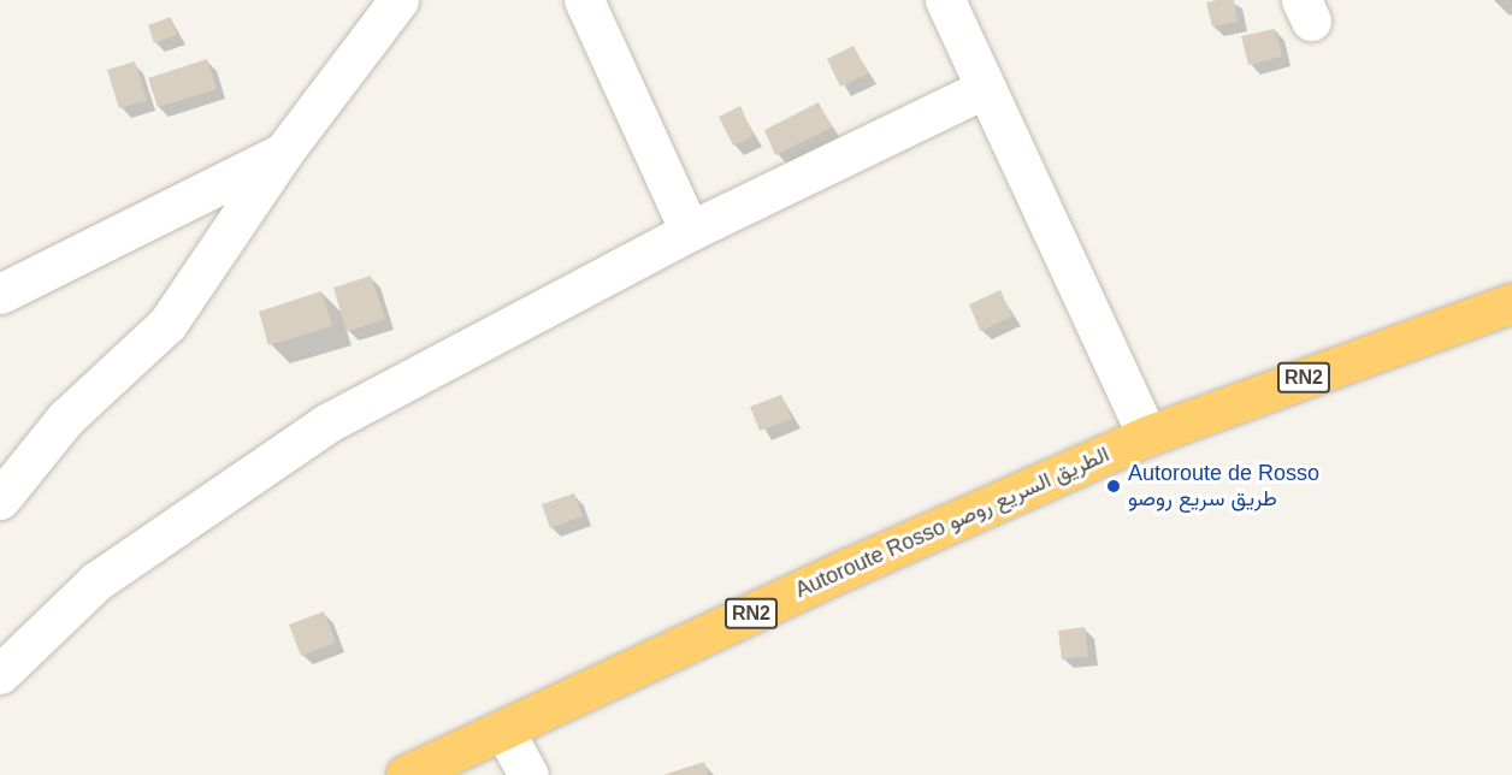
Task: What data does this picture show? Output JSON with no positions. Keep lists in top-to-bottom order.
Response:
{
  "streets": {
    "highway": ["RN2", "Autoroute Rosso الطريق السريع روصو"]
  },
  "places": ["Autoroute de Rosso طريق سريع روصو"]
}
